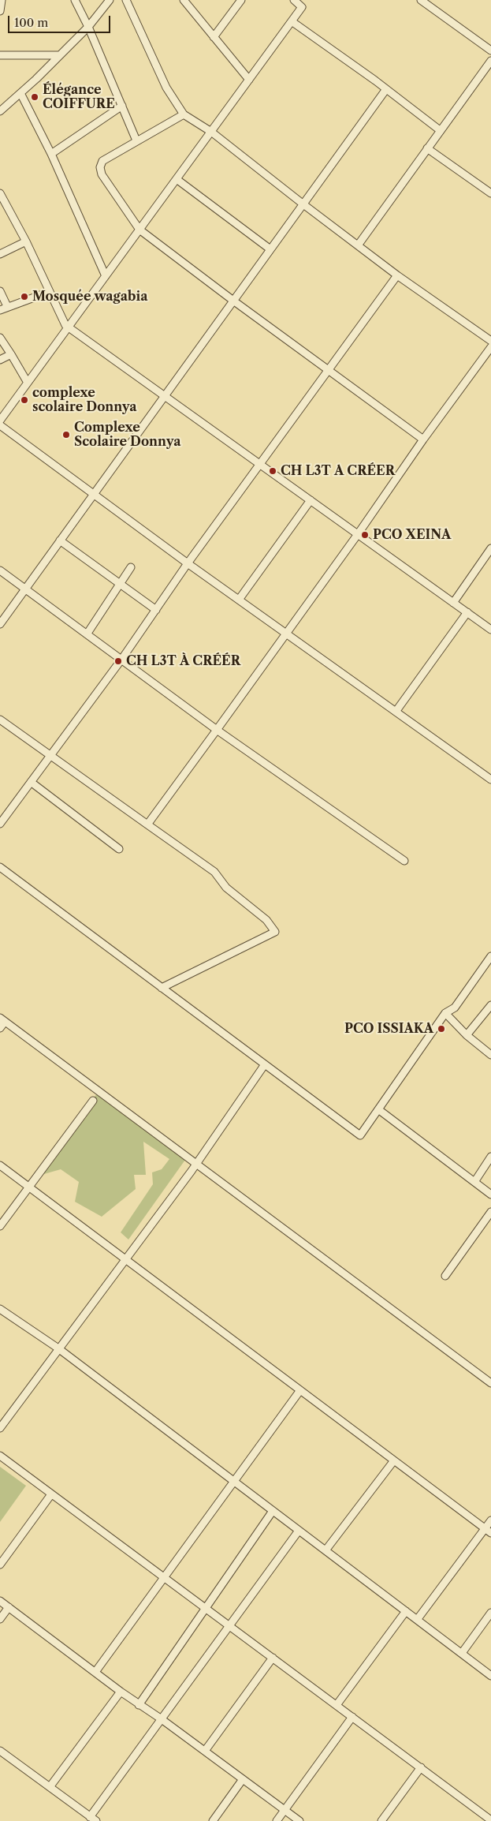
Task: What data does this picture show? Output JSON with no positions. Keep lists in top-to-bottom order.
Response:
{
  "places": [
    "Élégance COIFFURE",
    "Mosquée wagabia",
    "complexe scolaire Donnya",
    "Complexe Scolaire Donnya",
    "CH L3T A CRÉER",
    "PCO XEINA",
    "CH L3T À CRÉÉR",
    "PCO ISSIAKA"
  ],
  "scale_bar": "100 m"
}
